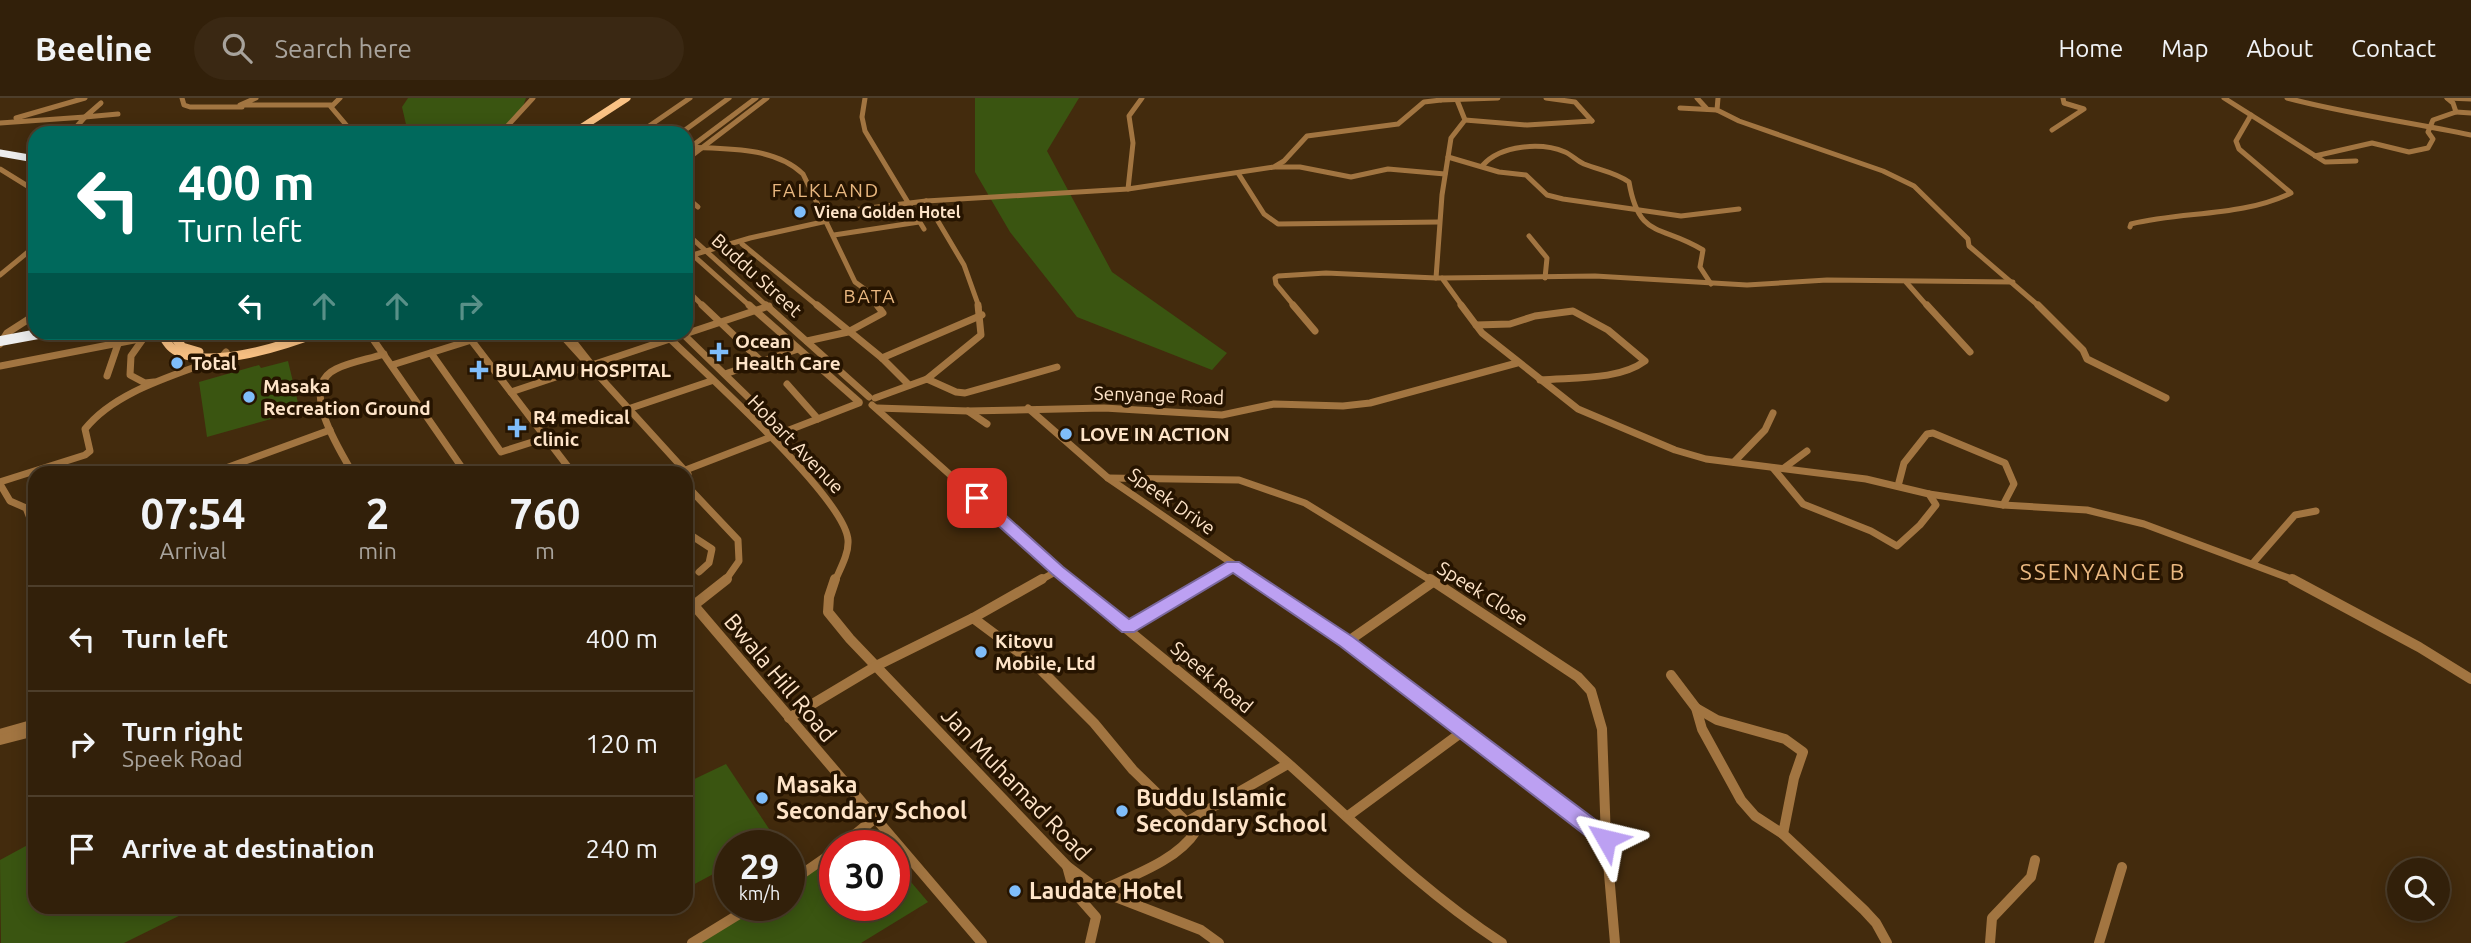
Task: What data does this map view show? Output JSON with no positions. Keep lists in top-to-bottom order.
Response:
{
  "streets": {
    "street": [
      "Buddu Street",
      "Senyange Road",
      "Hobart Avenue",
      "Speek Drive",
      "Speek Close",
      "Speek Road",
      "Bwala Hill Road",
      "Jan Muhamad Road"
    ]
  },
  "crossings": [
    ["Buddu Street", "Senyange Road"],
    ["Buddu Street", "Speek Road"],
    ["Senyange Road", "Speek Drive"],
    ["Senyange Road", "Speek Road"],
    ["Hobart Avenue", "Jan Muhamad Road"],
    ["Speek Drive", "Speek Close"]
  ],
  "districts": ["FALKLAND", "BATA", "SSENYANGE B"],
  "places": {
    "other": [
      "Viena Golden Hotel",
      "Total",
      "Masaka Recreation Ground",
      "LOVE IN ACTION",
      "Kitovu Mobile, Ltd",
      "Masaka Secondary School",
      "Buddu Islamic Secondary School",
      "Laudate Hotel"
    ],
    "health": ["Ocean Health Care", "BULAMU HOSPITAL", "R4 medical clinic"]
  },
  "page": {
    "header": "Beeline",
    "search": "Search here",
    "nav": [
      "Home",
      "Map",
      "About",
      "Contact"
    ],
    "turn": ["400 m", "Turn left"],
    "eta": [
      "07:54",
      "Arrival",
      "2",
      "min",
      "760",
      "m"
    ],
    "list": [
      {
        "name": "Turn left",
        "value": "400 m"
      },
      {
        "name": "Turn right",
        "note": "Speek Road",
        "value": "120 m"
      },
      {
        "name": "Arrive at destination",
        "value": "240 m"
      }
    ],
    "speed": "29 km/h",
    "limit": "30"
  }
}
